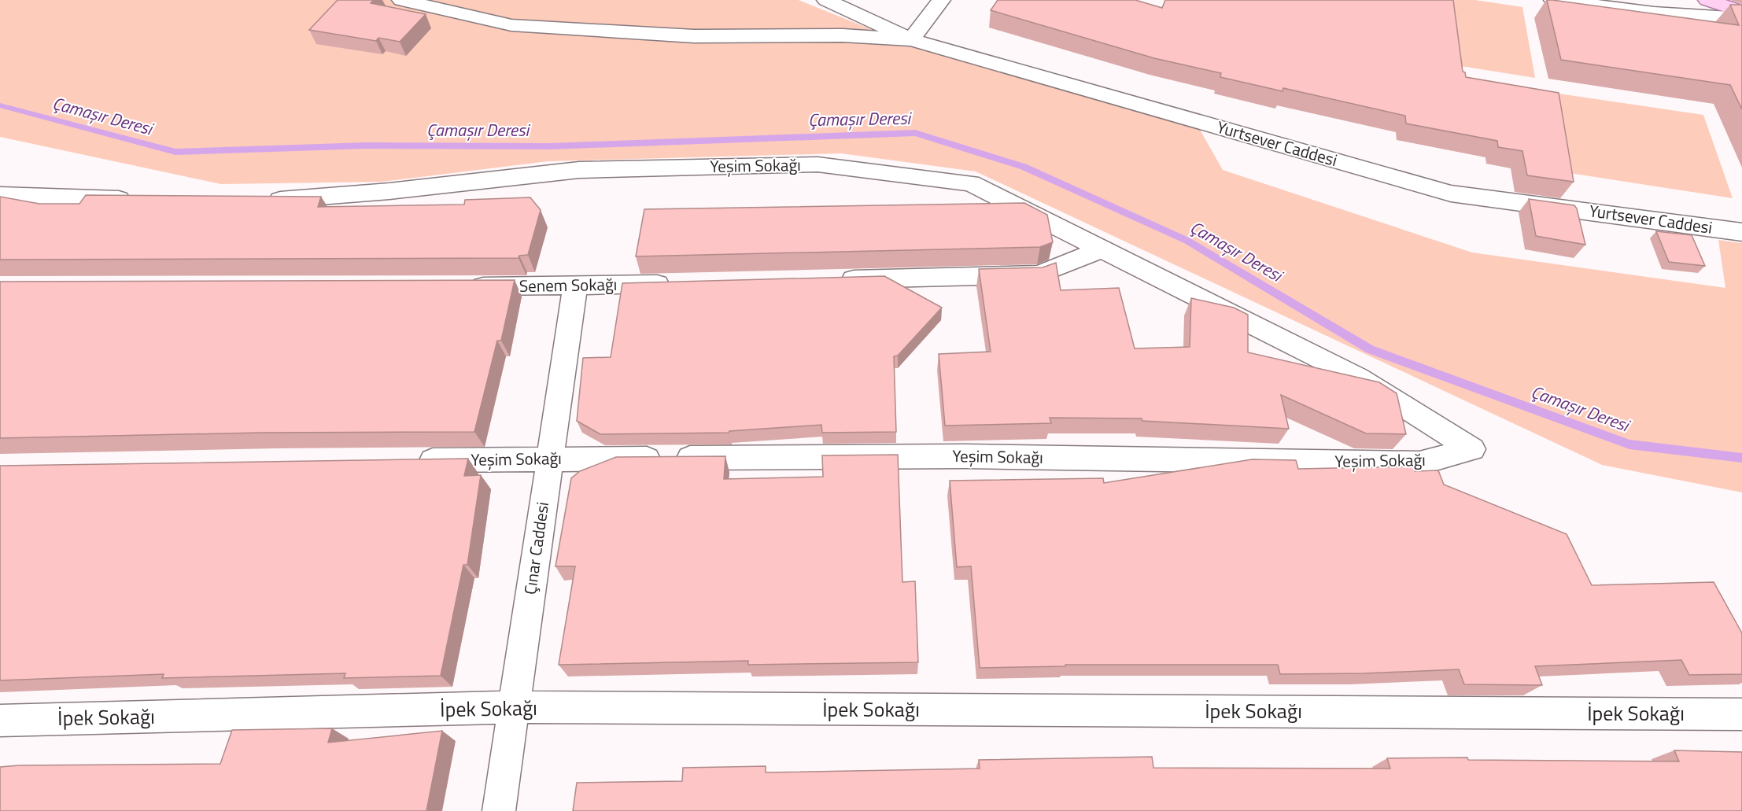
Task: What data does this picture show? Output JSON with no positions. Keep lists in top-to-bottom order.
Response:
{
  "streets": {
    "street": [
      "Yurtsever Caddesi",
      "Yeşim Sokağı",
      "Senem Sokağı",
      "Çınar Caddesi",
      "İpek Sokağı"
    ]
  },
  "crossings": [
    ["Yeşim Sokağı", "Çınar Caddesi"],
    ["Senem Sokağı", "Çınar Caddesi"],
    ["Çınar Caddesi", "İpek Sokağı"]
  ],
  "water": ["Çamaşır Deresi"]
}
